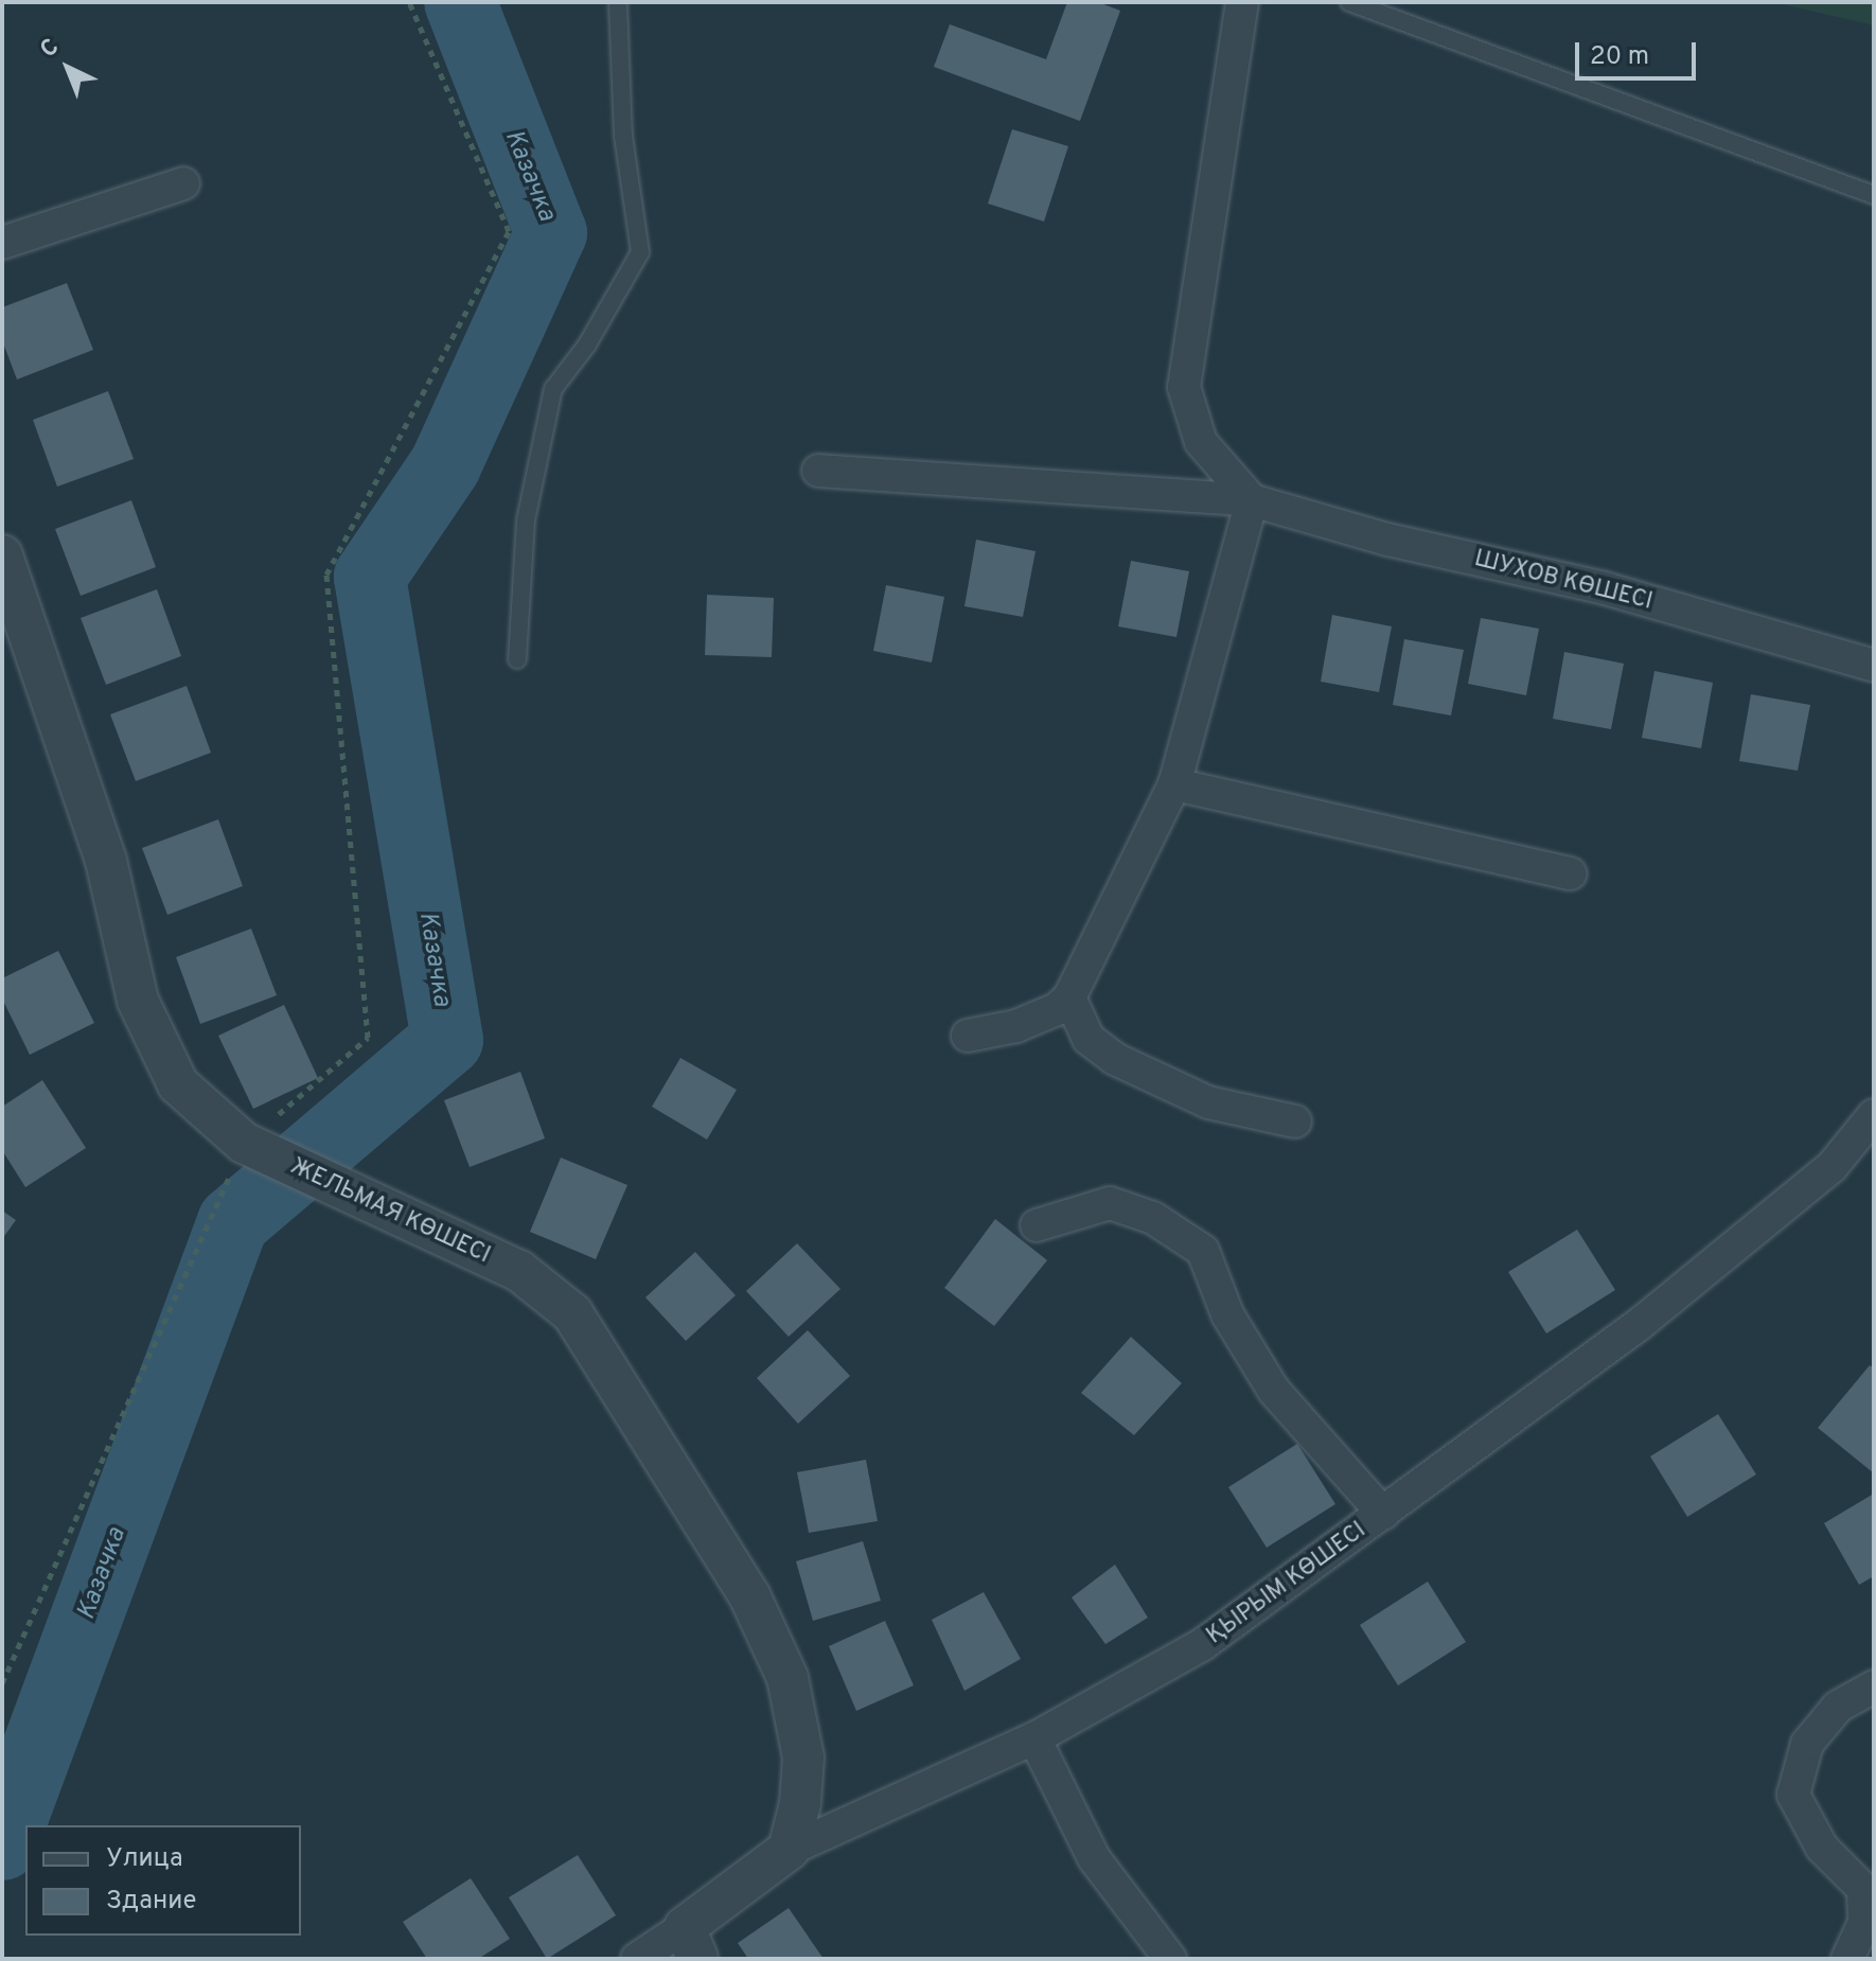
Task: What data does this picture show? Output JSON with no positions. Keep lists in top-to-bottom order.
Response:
{
  "streets": {
    "street": ["ШУХОВ КӨШЕСІ", "ЖЕЛЬМАЯ КӨШЕСІ", "ҚЫРЫМ КӨШЕСІ"]
  },
  "crossings": [
    ["ЖЕЛЬМАЯ КӨШЕСІ", "ҚЫРЫМ КӨШЕСІ"]
  ],
  "water": ["Казачка"],
  "legend": ["Улица", "Здание"],
  "scale_bar": "20 m",
  "north": "top left"
}
